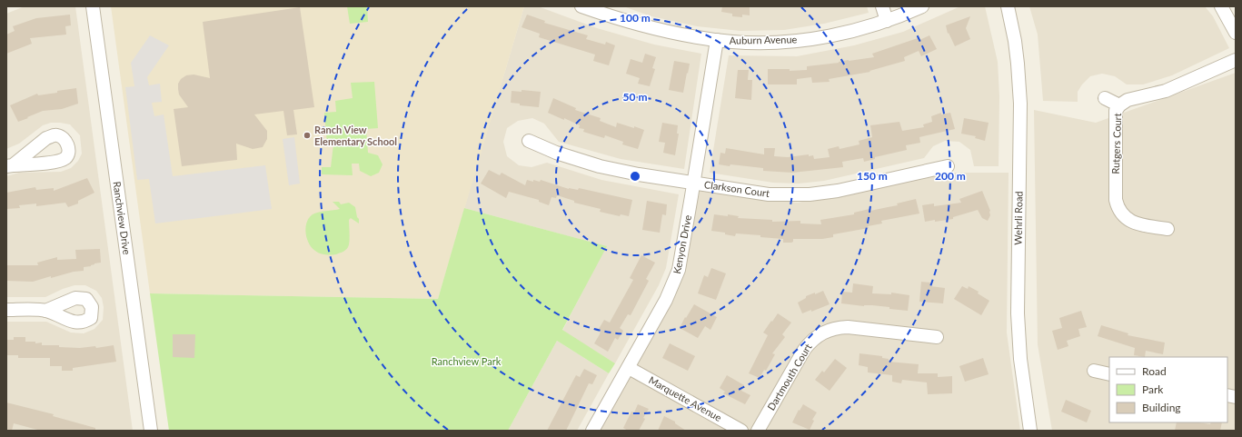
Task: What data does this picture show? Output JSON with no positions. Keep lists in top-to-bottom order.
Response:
{
  "streets": {
    "street": [
      "Auburn Avenue",
      "Rutgers Court",
      "Clarkson Court",
      "Ranchview Drive",
      "Wehrli Road",
      "Kenyon Drive",
      "Dartmouth Court",
      "Marquette Avenue"
    ]
  },
  "crossings": [
    ["Auburn Avenue", "Kenyon Drive"],
    ["Clarkson Court", "Kenyon Drive"],
    ["Kenyon Drive", "Marquette Avenue"]
  ],
  "parks": ["Ranchview Park"],
  "places": ["Ranch View Elementary School"],
  "legend": ["Road", "Park", "Building"],
  "rings": [
    "100 m",
    "50 m",
    "150 m",
    "200 m"
  ]
}
